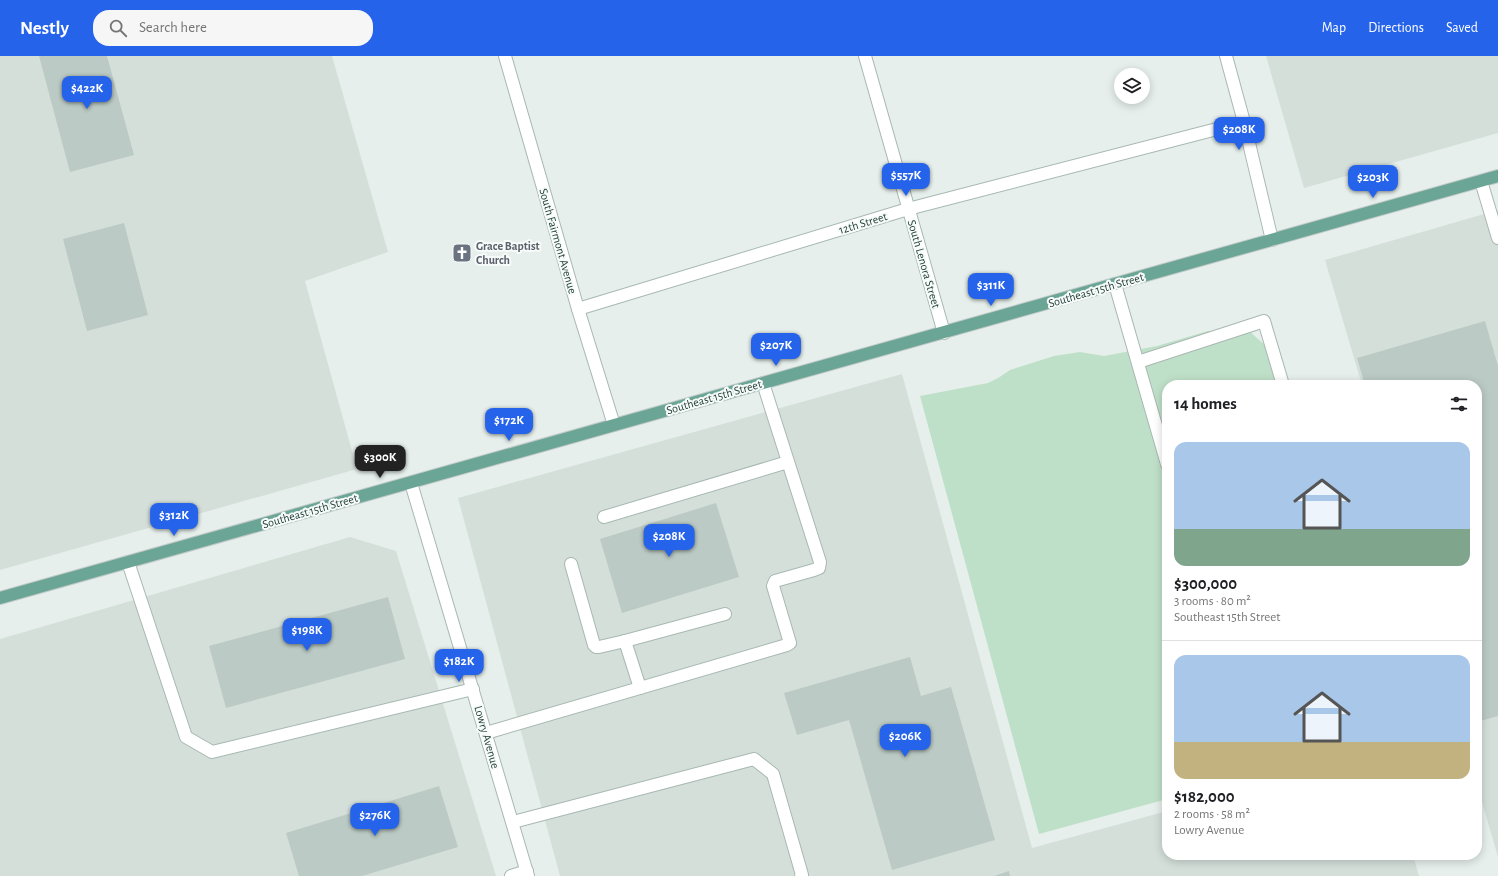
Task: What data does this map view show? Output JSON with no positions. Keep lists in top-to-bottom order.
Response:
{
  "streets": {
    "main road": ["Southeast 15th Street"],
    "street": [
      "12th Street",
      "South Fairmont Avenue",
      "South Lenora Street",
      "Lowry Avenue"
    ]
  },
  "crossings": [
    ["12th Street", "South Fairmont Avenue"],
    ["12th Street", "South Lenora Street"],
    ["South Fairmont Avenue", "Southeast 15th Street"],
    ["South Lenora Street", "Southeast 15th Street"],
    ["Southeast 15th Street", "Lowry Avenue"]
  ],
  "places": {
    "church": ["Grace Baptist Church"]
  },
  "page": {
    "header": "Nestly",
    "search": "Search here",
    "nav": ["Map", "Directions", "Saved"],
    "price": [
      "$422K",
      "$208K",
      "$557K",
      "$203K",
      "$311K",
      "$207K",
      "$172K",
      "$300K",
      "$312K",
      "$208K",
      "$198K",
      "$182K",
      "$206K",
      "$276K"
    ],
    "heading": "14 homes",
    "list": [
      {
        "name": "$300,000",
        "note": "3 rooms · 80 m² · Southeast 15th Street"
      },
      {
        "name": "$182,000",
        "note": "2 rooms · 58 m² · Lowry Avenue"
      }
    ]
  }
}
